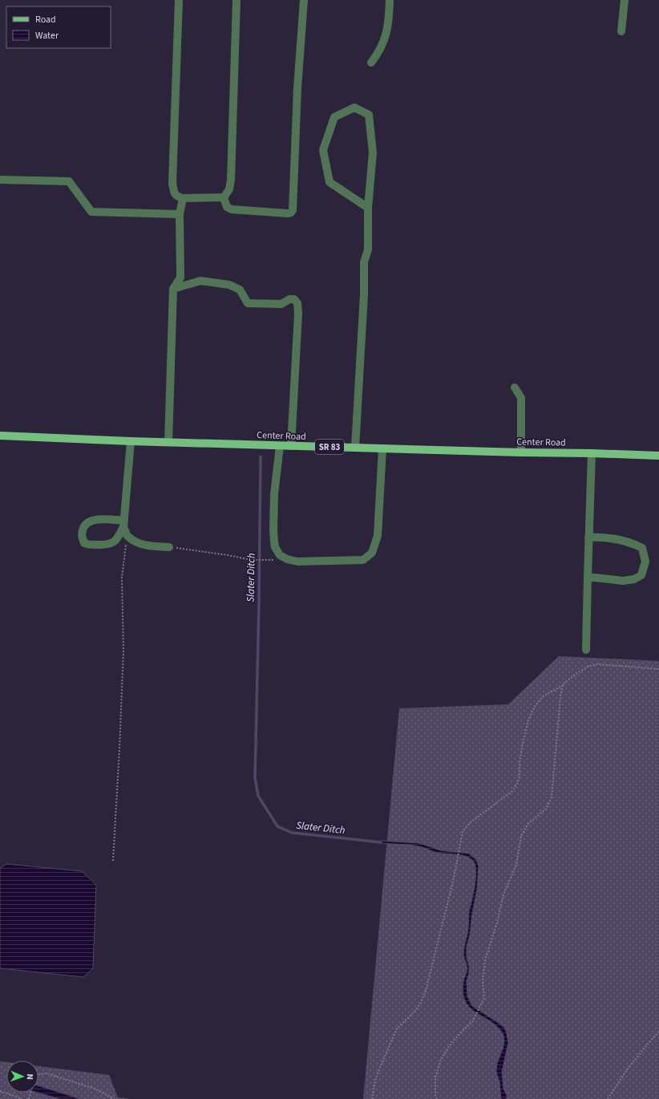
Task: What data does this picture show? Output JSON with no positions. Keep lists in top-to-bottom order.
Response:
{
  "streets": {
    "main road": ["Center Road", "SR 83"]
  },
  "water": ["Slater Ditch"],
  "legend": ["Road", "Water"],
  "north": "right"
}
